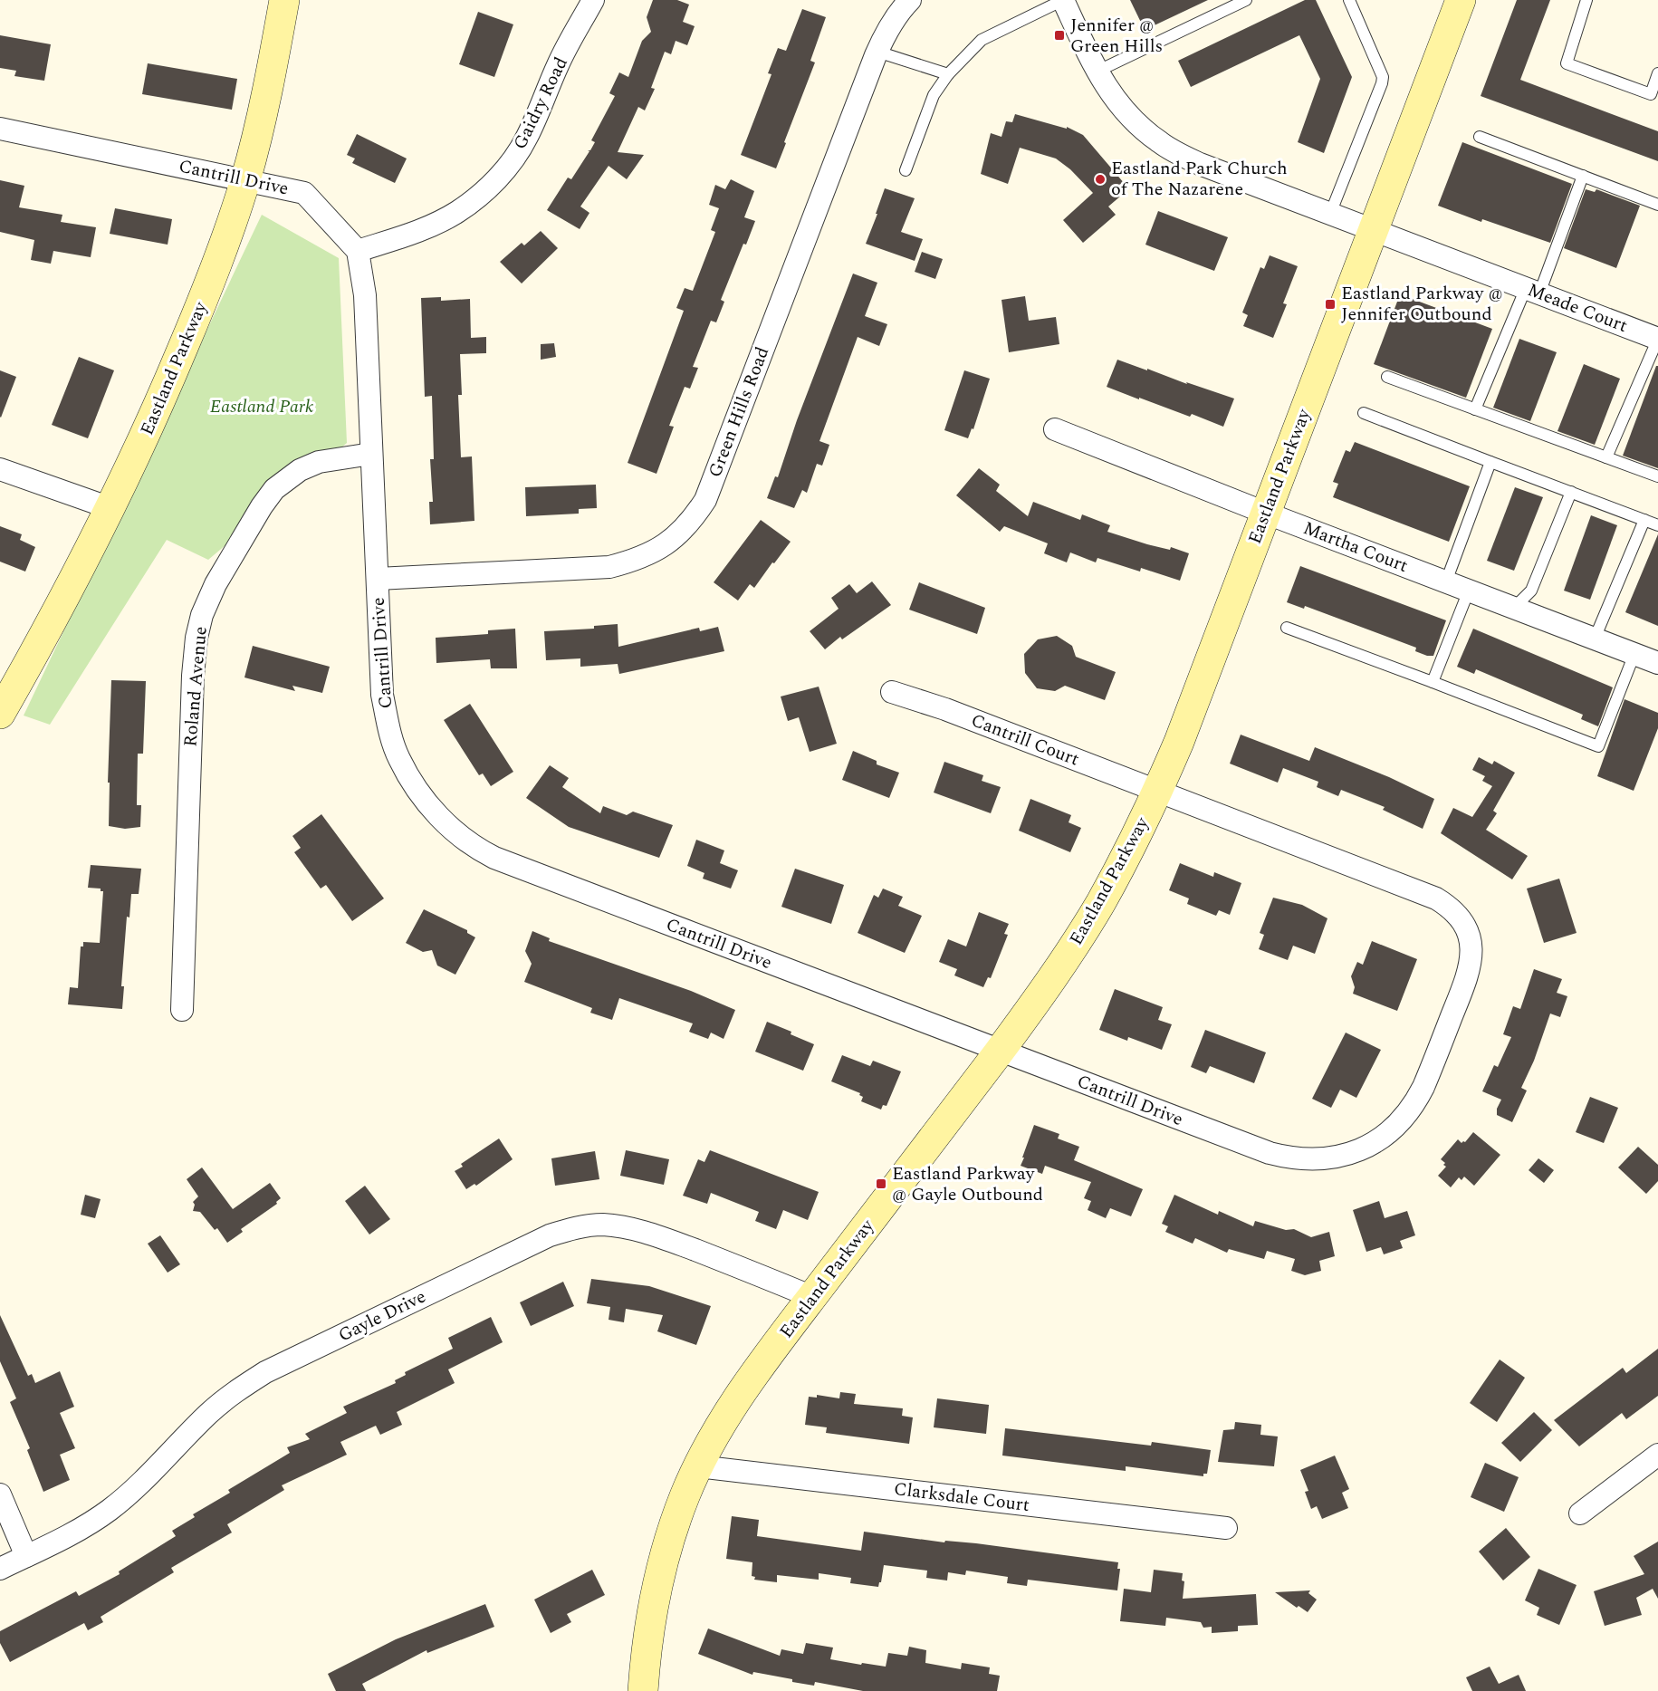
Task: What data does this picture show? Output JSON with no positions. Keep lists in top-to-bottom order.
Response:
{
  "streets": {
    "street": [
      "Gaidry Road",
      "Cantrill Drive",
      "Meade Court",
      "Eastland Parkway",
      "Green Hills Road",
      "Martha Court",
      "Roland Avenue",
      "Cantrill Court",
      "Gayle Drive",
      "Clarksdale Court"
    ]
  },
  "crossings": [
    ["Gaidry Road", "Cantrill Drive"],
    ["Cantrill Drive", "Eastland Parkway"],
    ["Cantrill Drive", "Green Hills Road"],
    ["Cantrill Drive", "Roland Avenue"],
    ["Cantrill Drive", "Cantrill Court"],
    ["Meade Court", "Eastland Parkway"],
    ["Eastland Parkway", "Martha Court"],
    ["Eastland Parkway", "Cantrill Court"],
    ["Eastland Parkway", "Gayle Drive"],
    ["Eastland Parkway", "Clarksdale Court"]
  ],
  "parks": ["Eastland Park"],
  "places": {
    "transit": ["Jennifer @ Green Hills", "Eastland Parkway @ Jennifer Outbound", "Eastland Parkway @ Gayle Outbound"],
    "other": ["Eastland Park Church of The Nazarene"]
  }
}
